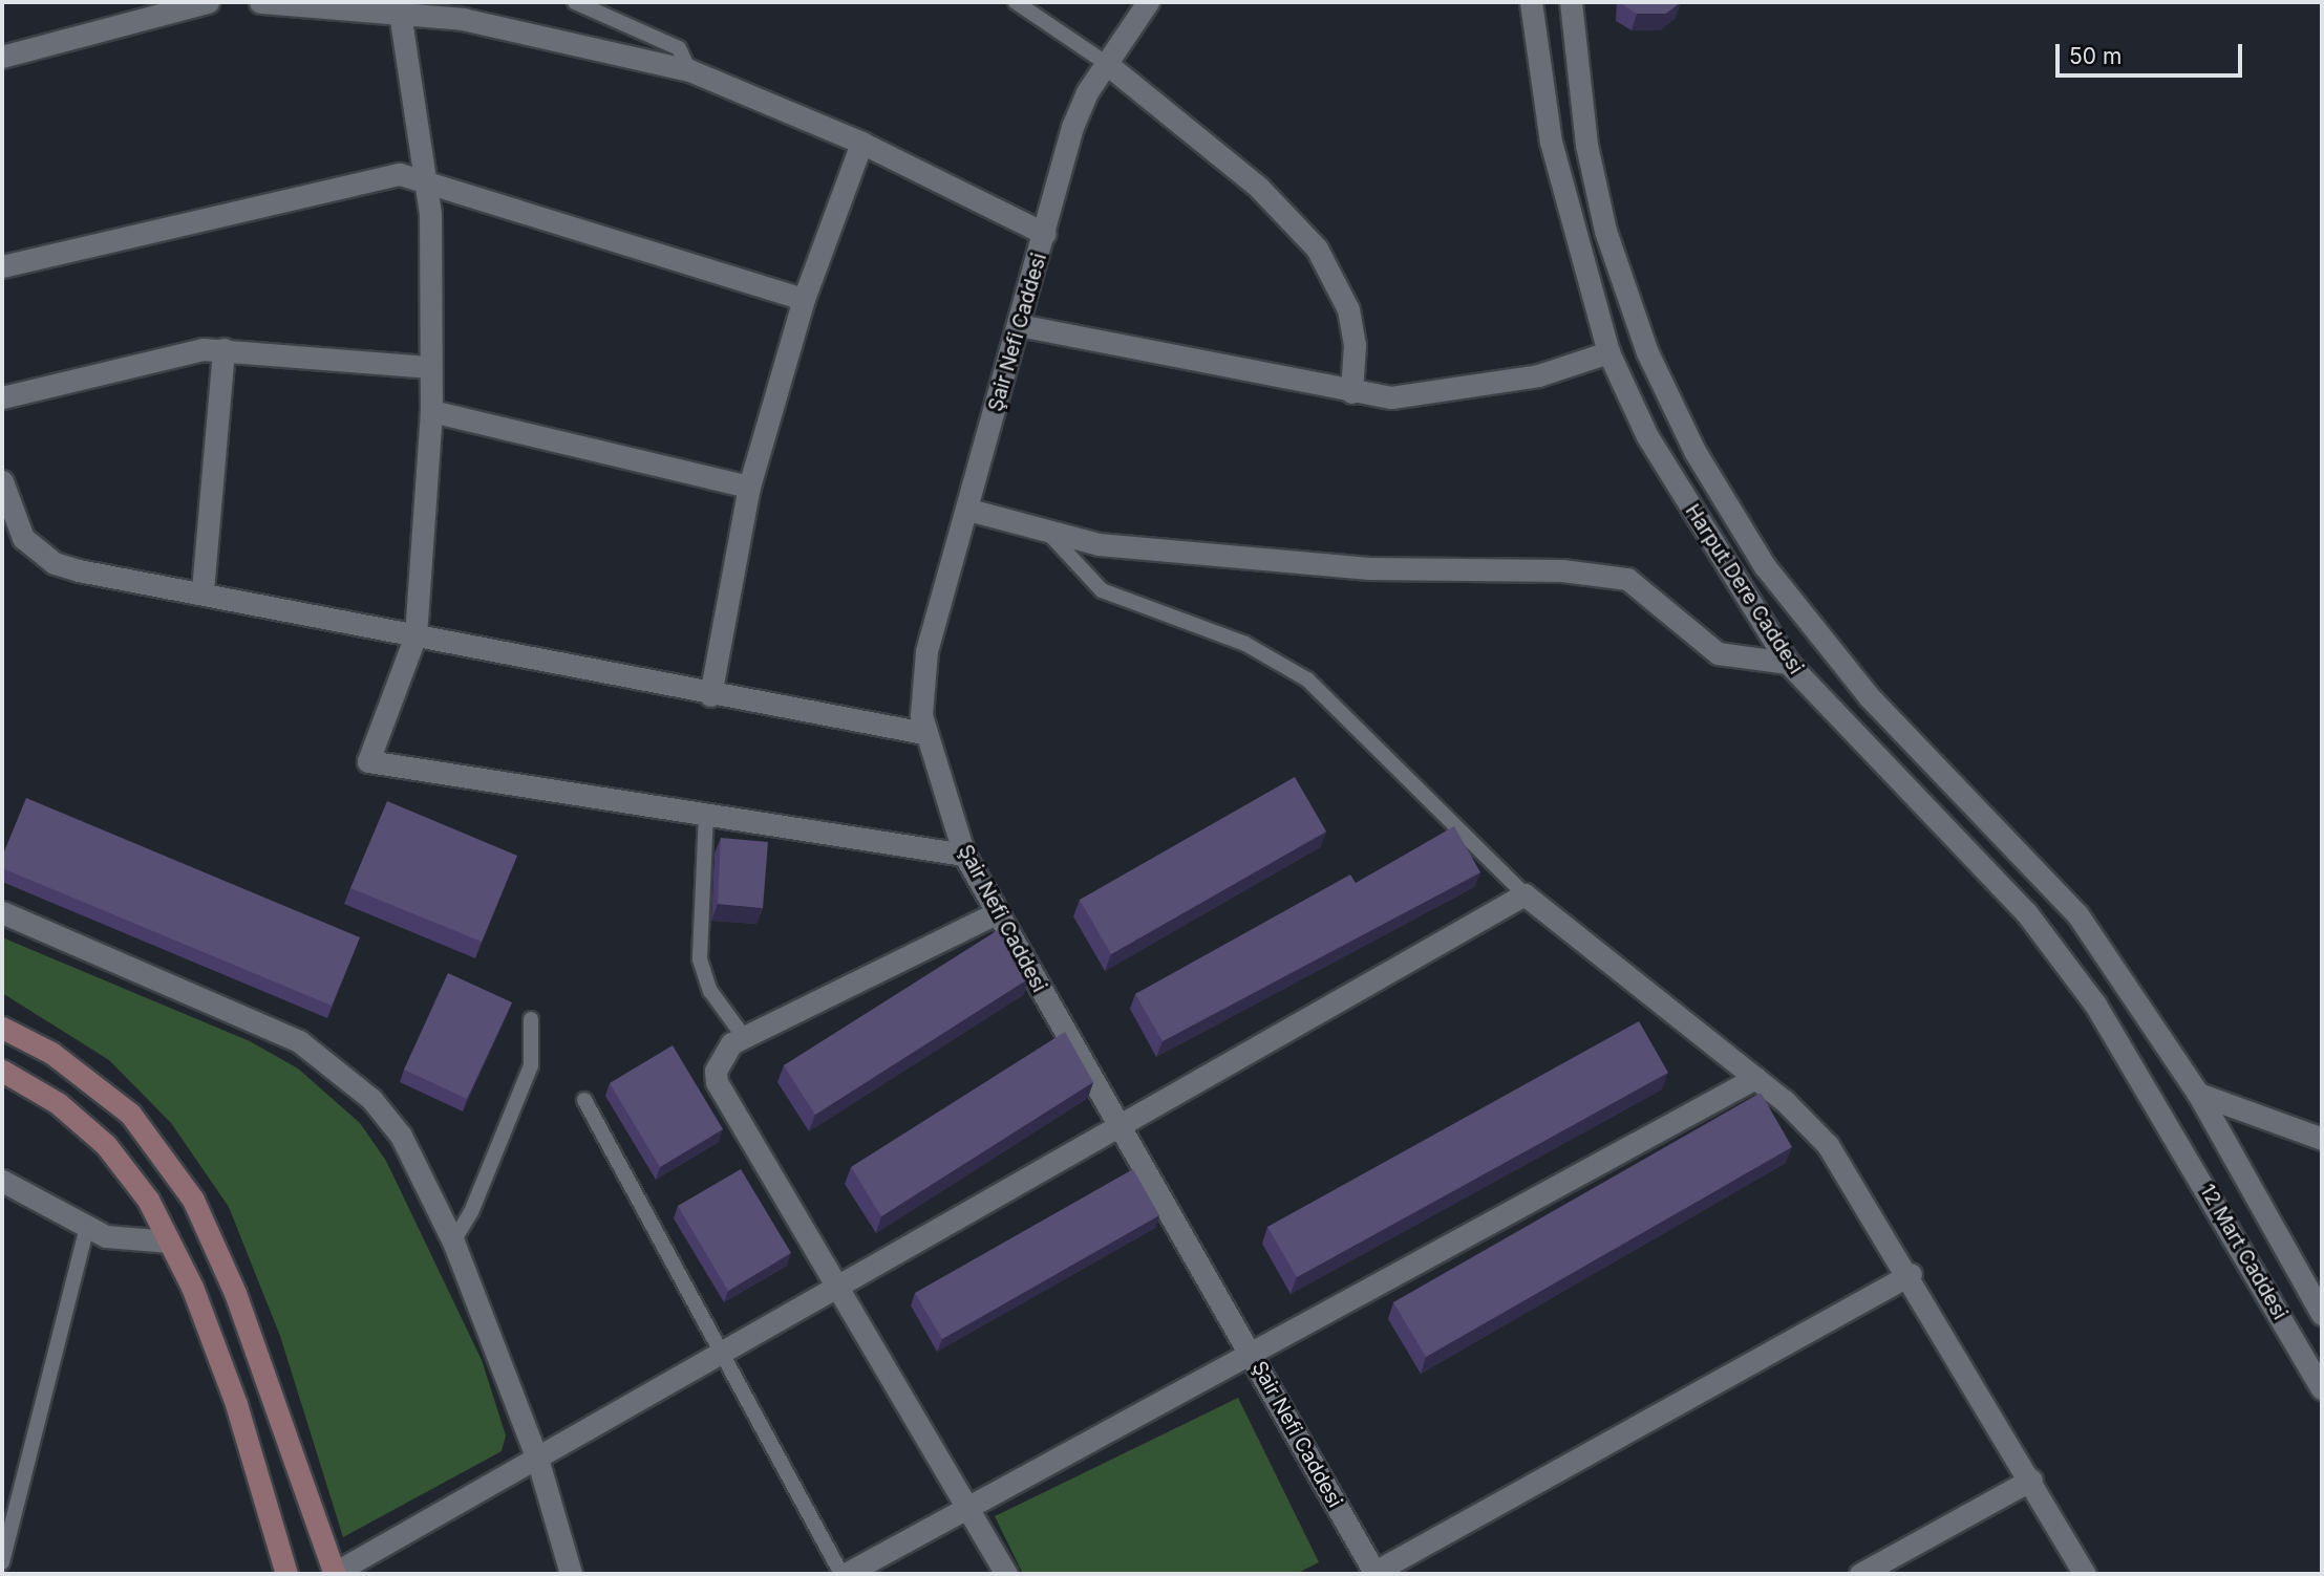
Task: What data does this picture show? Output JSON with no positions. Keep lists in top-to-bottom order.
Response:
{
  "streets": {
    "street": ["Şair Nefi Caddesi", "Harput Dere Caddesi", "12 Mart Caddesi"]
  },
  "crossings": [
    ["Harput Dere Caddesi", "12 Mart Caddesi"]
  ],
  "scale_bar": "50 m"
}
